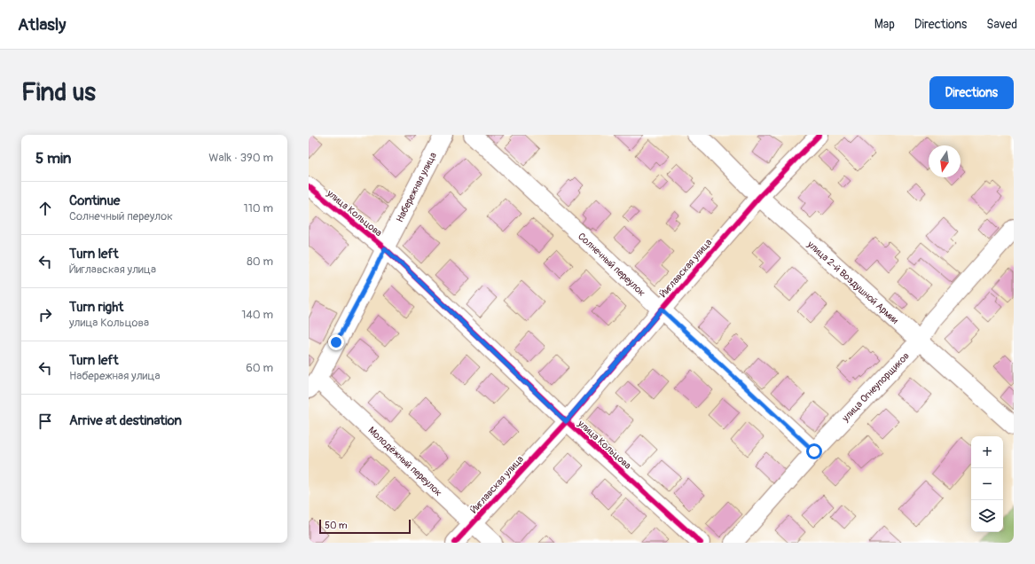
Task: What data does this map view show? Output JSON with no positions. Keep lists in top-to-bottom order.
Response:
{
  "streets": {
    "street": [
      "Набережная улица",
      "улица Кольцова",
      "Солнечный переулок",
      "Йиглавская улица",
      "улица 2-й Воздушной Армии",
      "улица Огнеупорщиков",
      "Молодёжный переулок"
    ]
  },
  "crossings": [
    ["Набережная улица", "улица Кольцова"],
    ["Набережная улица", "Молодёжный переулок"],
    ["улица Кольцова", "Йиглавская улица"],
    ["Солнечный переулок", "Йиглавская улица"],
    ["Солнечный переулок", "улица Огнеупорщиков"],
    ["Йиглавская улица", "улица 2-й Воздушной Армии"],
    ["Йиглавская улица", "Молодёжный переулок"],
    ["улица 2-й Воздушной Армии", "улица Огнеупорщиков"]
  ],
  "scale_bar": "50 m",
  "north": "bottom",
  "page": {
    "header": "Atlasly",
    "nav": ["Map", "Directions", "Saved"],
    "buttons": "Directions",
    "title": "Find us",
    "heading": ["5 min", "Walk · 390 m"],
    "list": [
      ["Continue", "Солнечный переулок", "110 m"],
      ["Turn left", "Йиглавская улица", "80 m"],
      ["Turn right", "улица Кольцова", "140 m"],
      ["Turn left", "Набережная улица", "60 m"],
      "Arrive at destination"
    ],
    "map_buttons": ["+", "−"],
    "scale": "50 m"
  }
}
